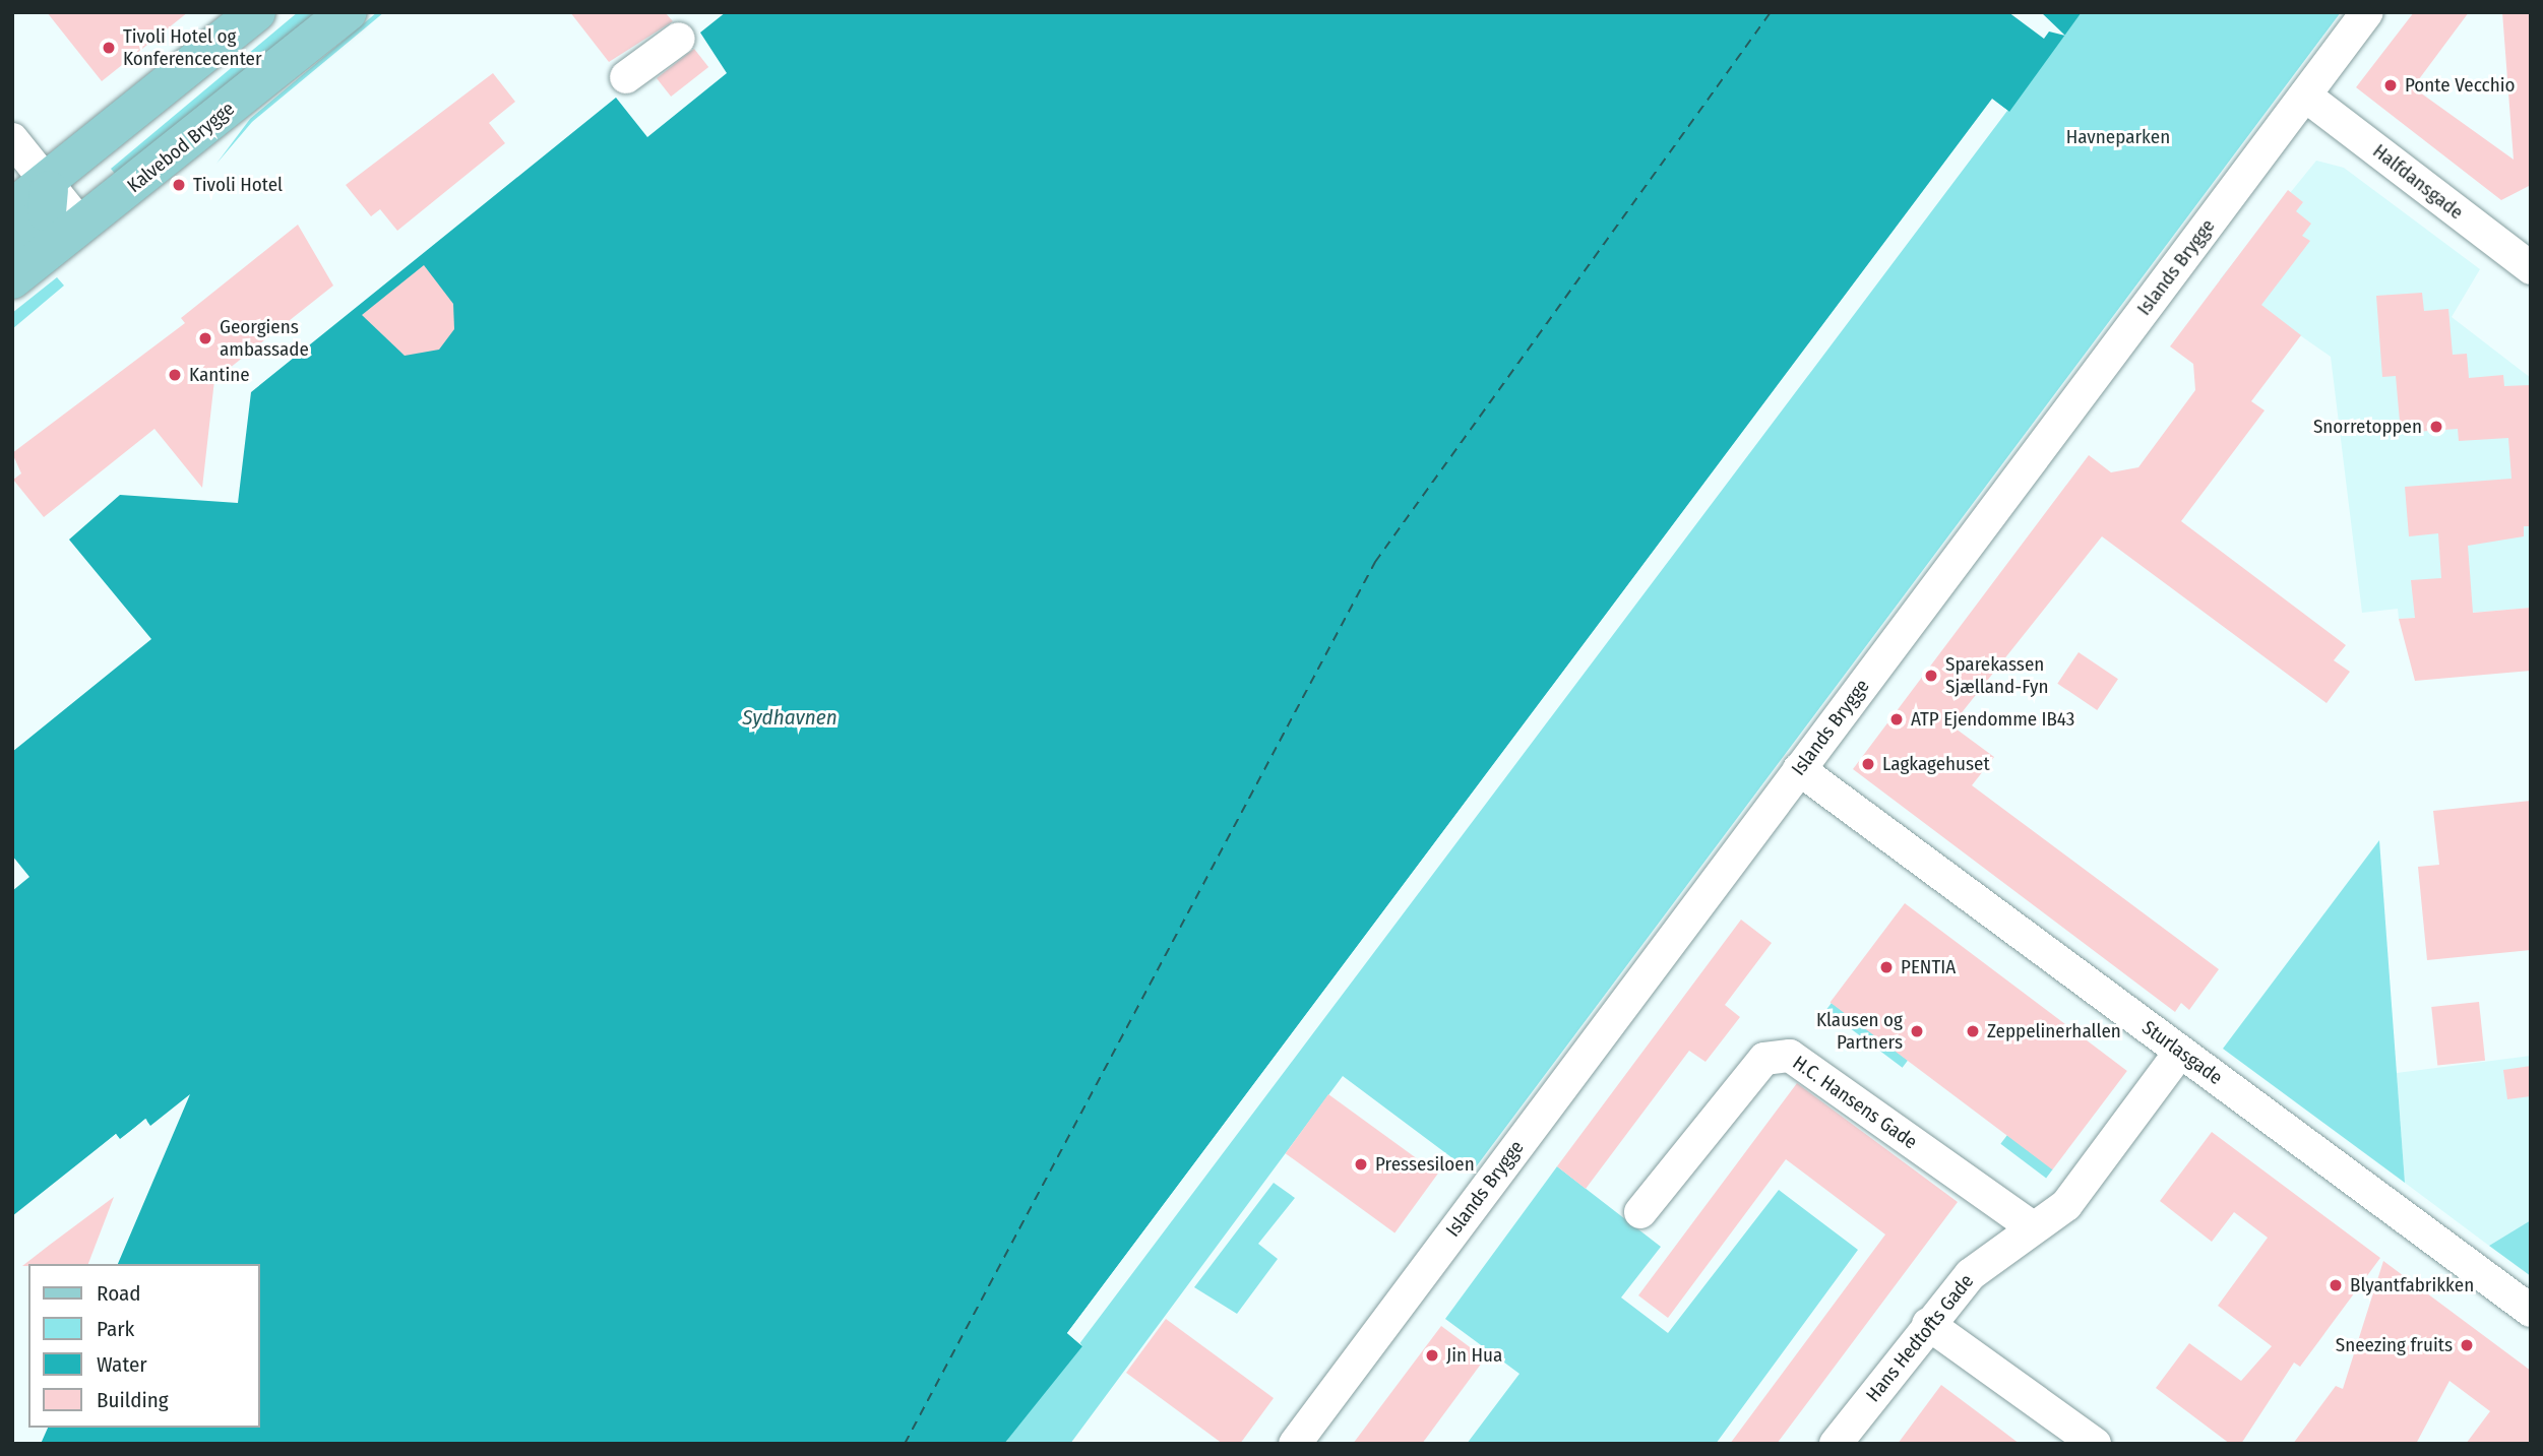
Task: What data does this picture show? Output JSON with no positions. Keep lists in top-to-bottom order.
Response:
{
  "streets": {
    "main road": ["Kalvebod Brygge"],
    "street": [
      "Halfdansgade",
      "Islands Brygge",
      "Sturlasgade",
      "H.C. Hansens Gade",
      "Hans Hedtofts Gade"
    ]
  },
  "crossings": [
    ["Halfdansgade", "Islands Brygge"],
    ["Islands Brygge", "Sturlasgade"],
    ["Sturlasgade", "Hans Hedtofts Gade"],
    ["H.C. Hansens Gade", "Hans Hedtofts Gade"]
  ],
  "water": ["Sydhavnen"],
  "parks": ["Havneparken"],
  "places": [
    "Tivoli Hotel og Konferencecenter",
    "Ponte Vecchio",
    "Tivoli Hotel",
    "Georgiens ambassade",
    "Kantine",
    "Snorretoppen",
    "Sparekassen Sjælland-Fyn",
    "ATP Ejendomme IB43",
    "Lagkagehuset",
    "PENTIA",
    "Klausen og Partners",
    "Zeppelinerhallen",
    "Pressesiloen",
    "Blyantfabrikken",
    "Sneezing fruits",
    "Jin Hua"
  ],
  "legend": [
    "Road",
    "Park",
    "Water",
    "Building"
  ]
}
